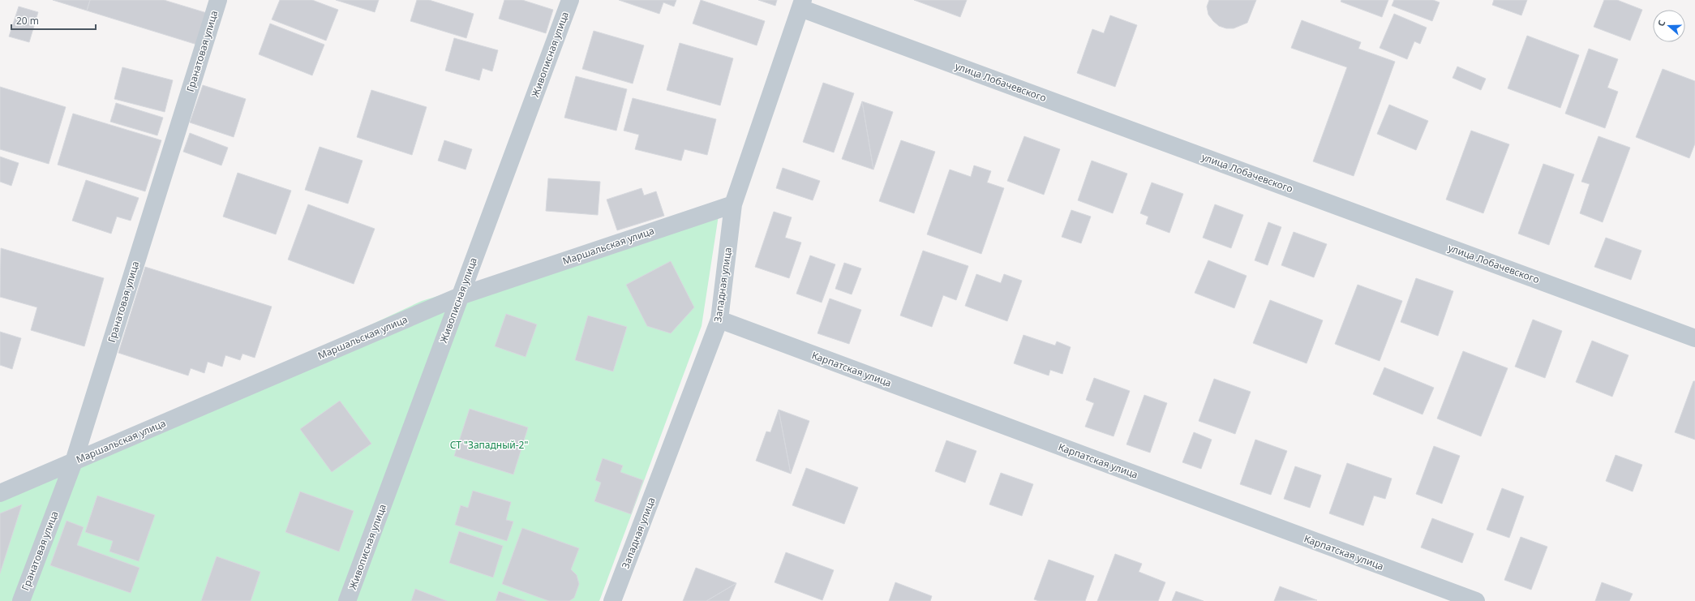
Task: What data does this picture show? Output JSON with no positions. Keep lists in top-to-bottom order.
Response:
{
  "streets": {
    "street": [
      "Гранатовая улица",
      "Живописная улица",
      "улица Лобачевского",
      "Маршальская улица",
      "Западная улица",
      "Карпатская улица"
    ]
  },
  "crossings": [
    ["Гранатовая улица", "Маршальская улица"],
    ["Живописная улица", "Маршальская улица"],
    ["улица Лобачевского", "Западная улица"],
    ["Маршальская улица", "Западная улица"],
    ["Западная улица", "Карпатская улица"]
  ],
  "parks": ["СТ \"Западный-2\""],
  "scale_bar": "20 m",
  "north": "left"
}
